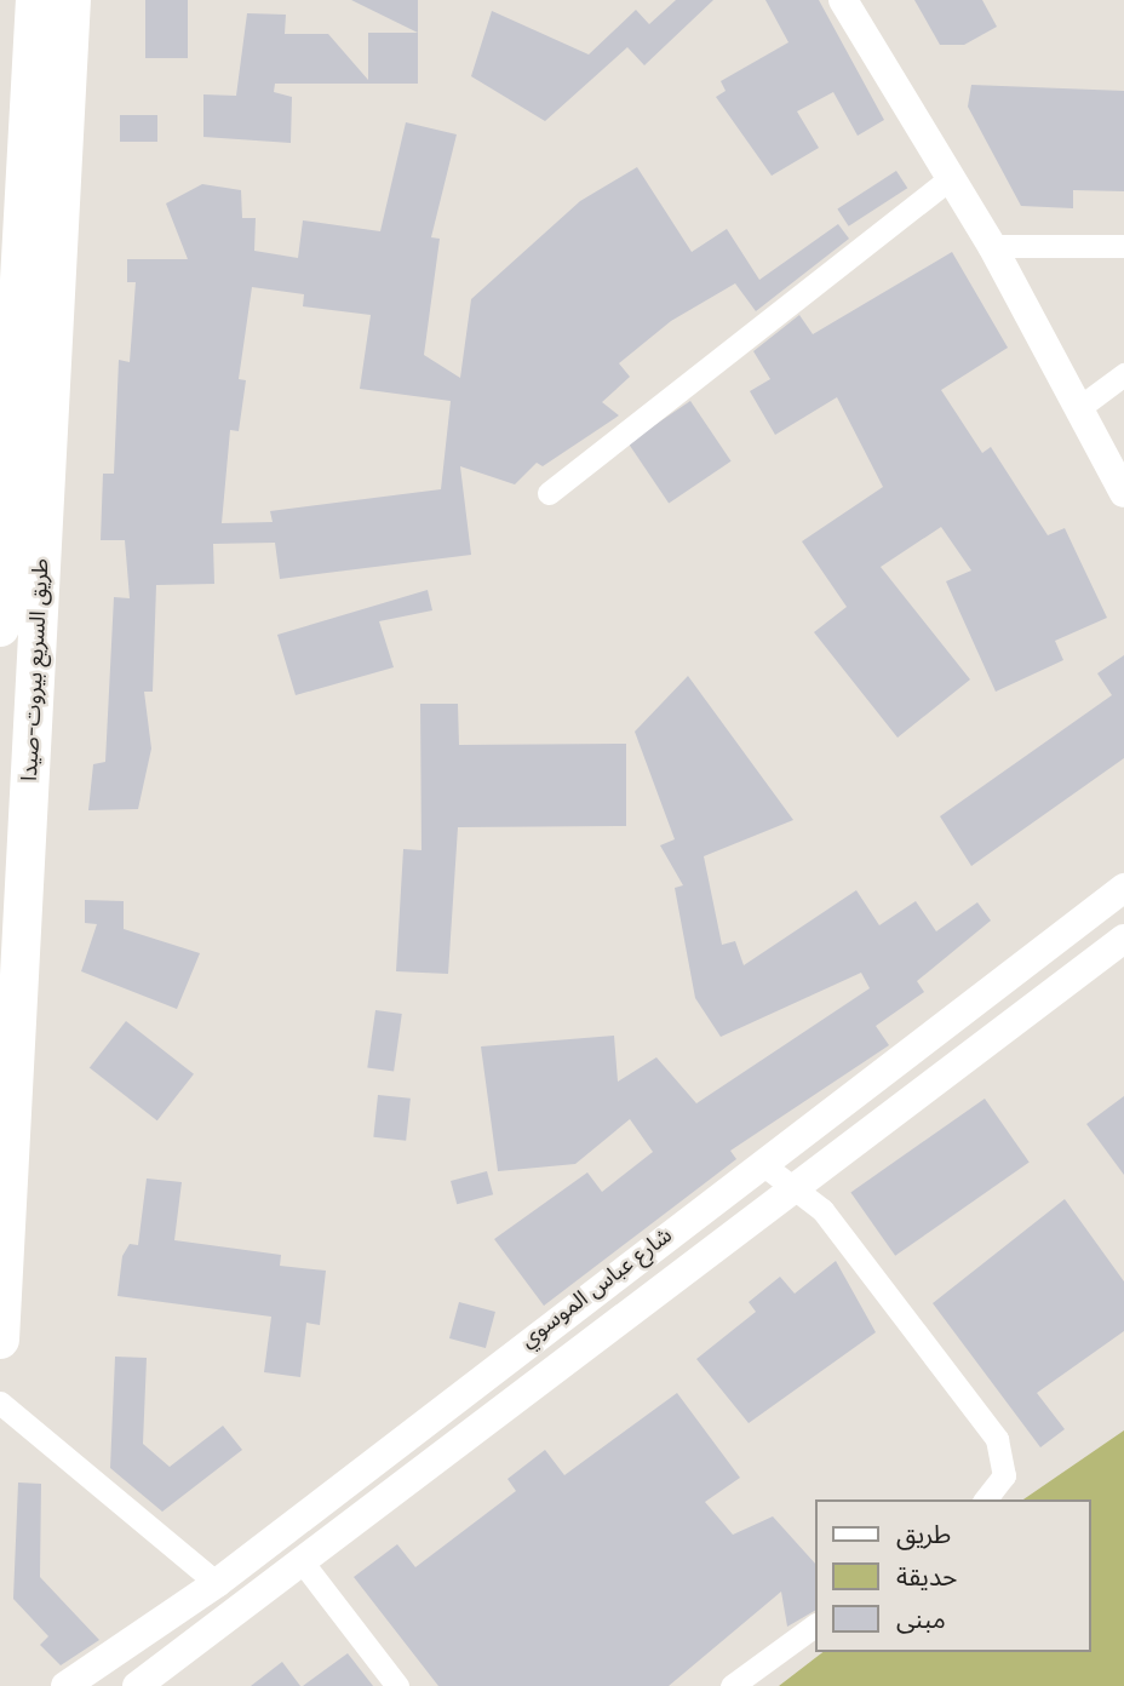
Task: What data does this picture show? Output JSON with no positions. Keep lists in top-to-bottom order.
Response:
{
  "streets": {
    "highway": ["طريق السريع بيروت-صيدا"],
    "street": ["شارع عباس الموسوي"]
  },
  "legend": ["طريق", "حديقة", "مبنى"]
}
